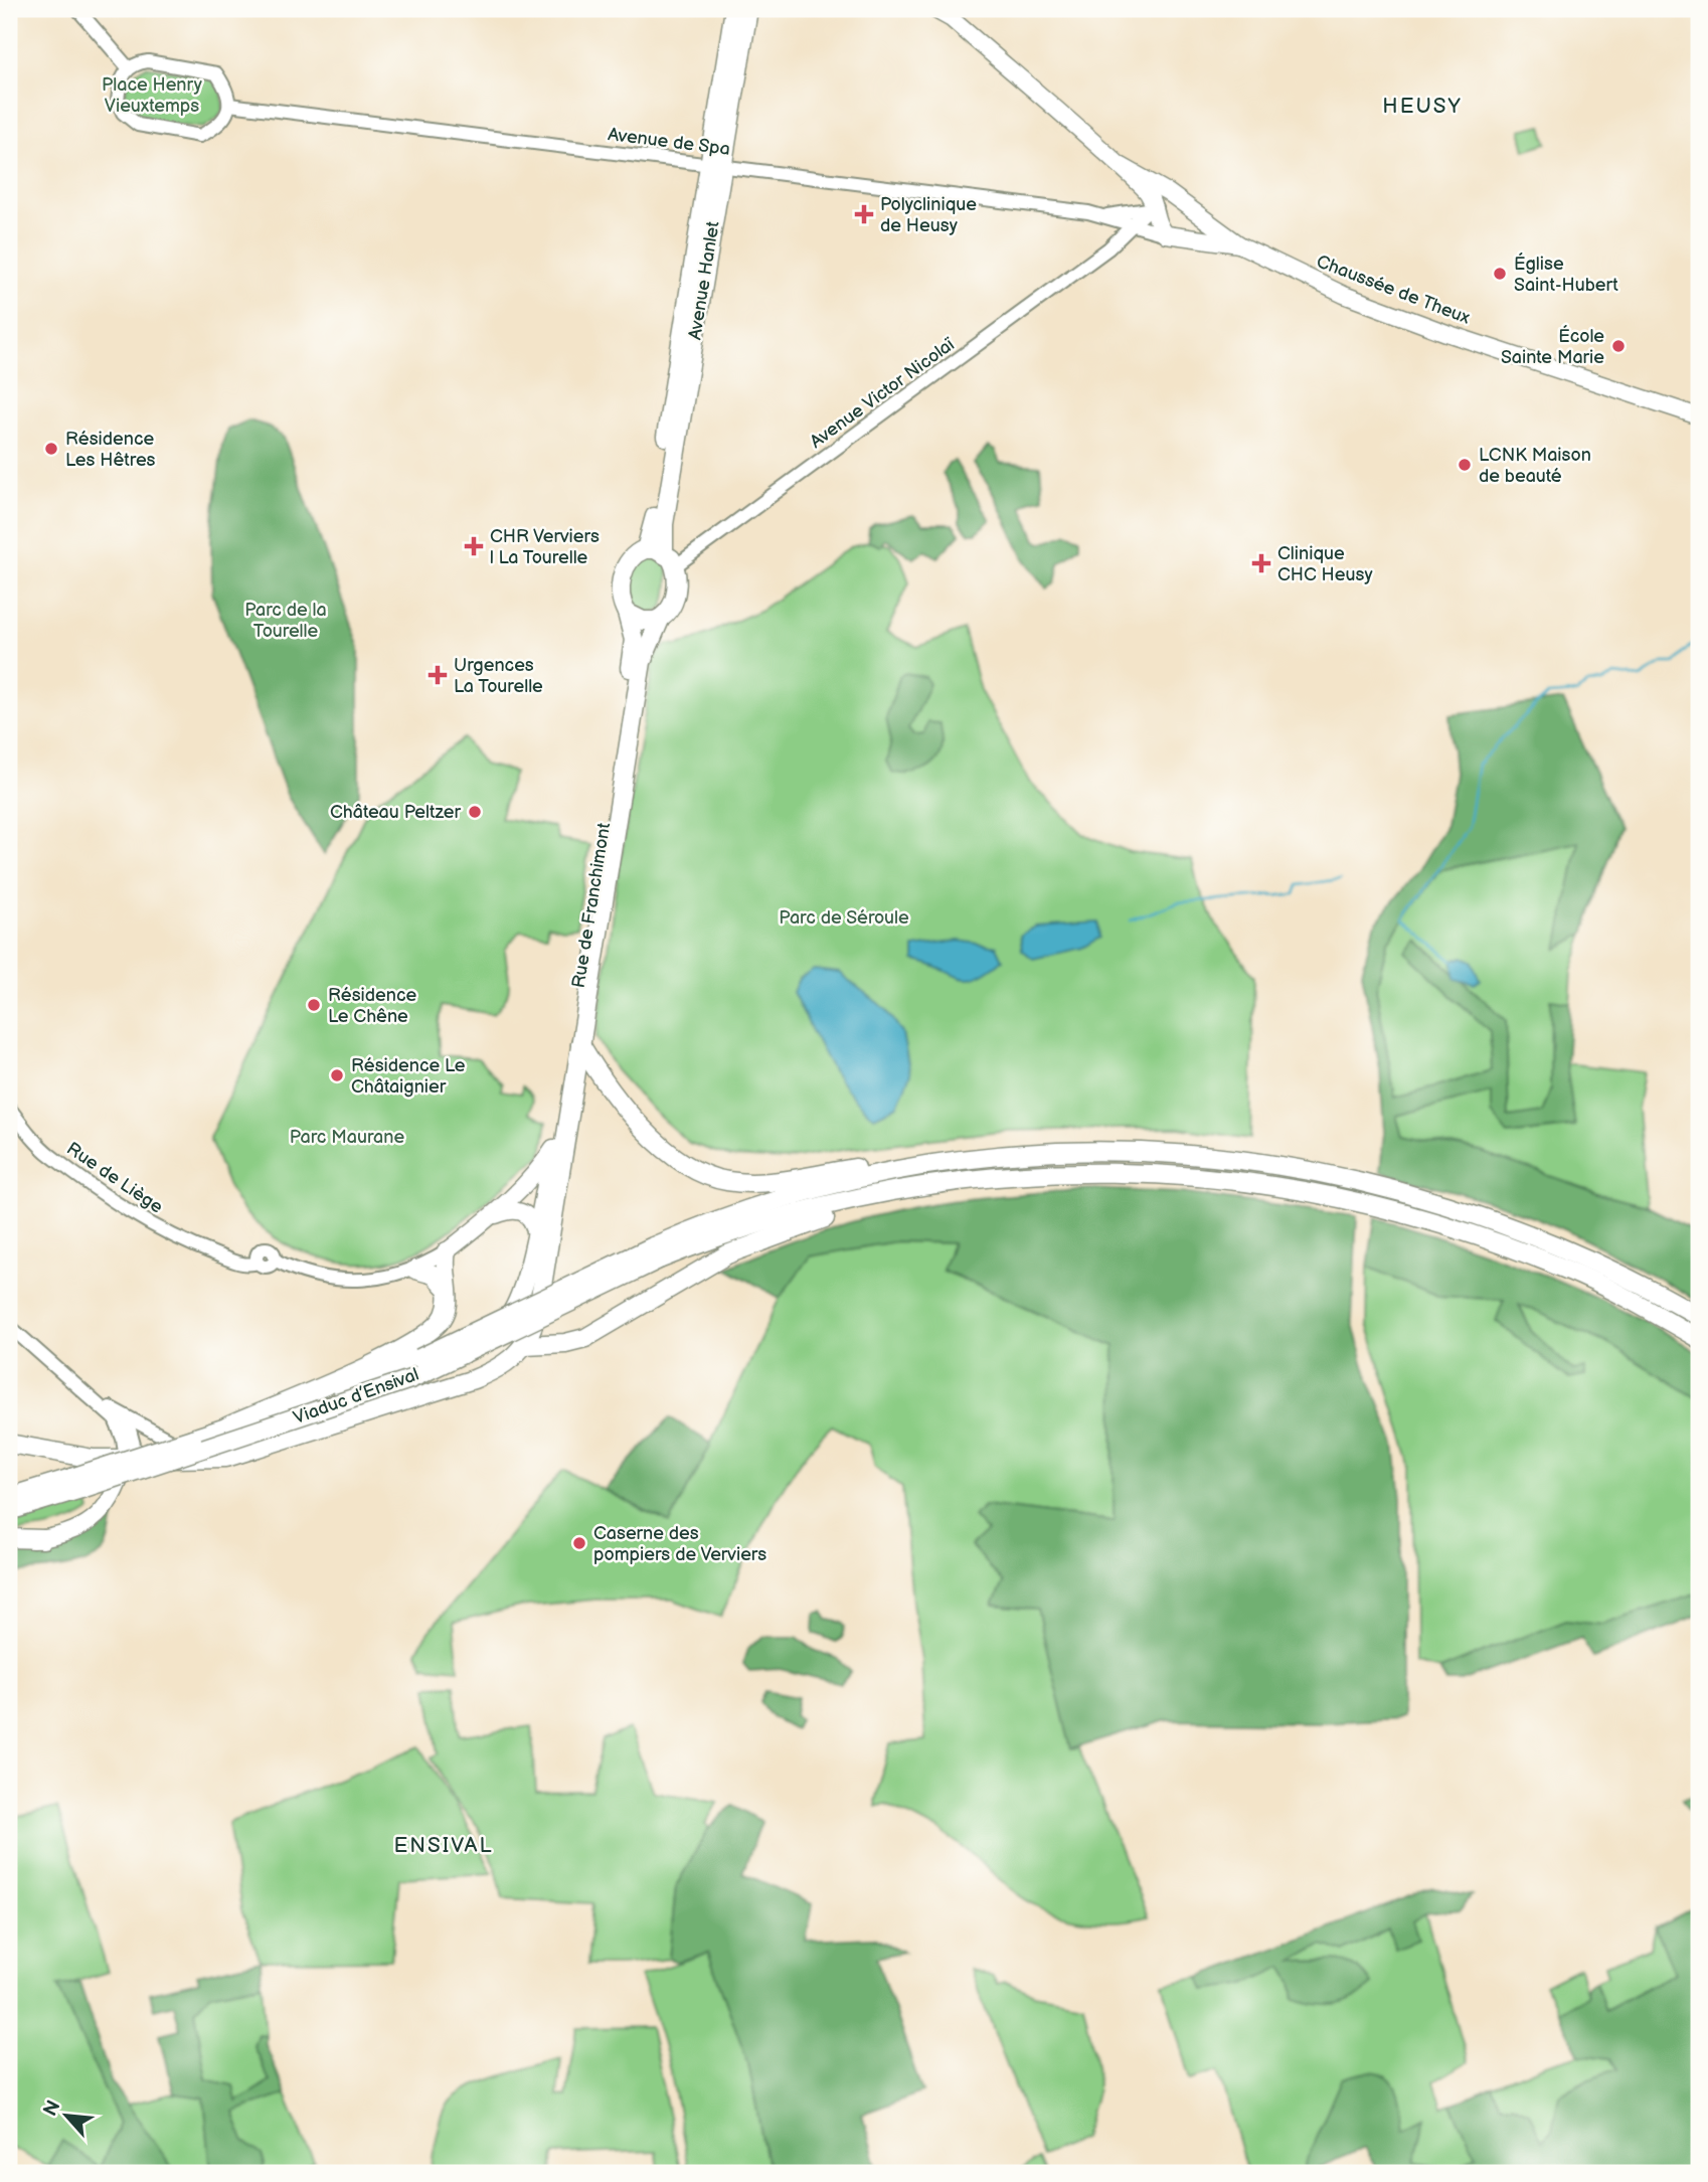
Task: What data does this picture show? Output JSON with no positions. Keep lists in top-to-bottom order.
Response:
{
  "streets": {
    "highway": ["Avenue Hanlet", "Rue de Franchimont", "Viaduc d’Ensival"],
    "main road": ["Chaussée de Theux"],
    "street": ["Avenue de Spa", "Avenue Victor Nicolaï", "Rue de Liège"]
  },
  "crossings": [
    ["Avenue de Spa", "Avenue Hanlet"],
    ["Avenue de Spa", "Chaussée de Theux"],
    ["Avenue Hanlet", "Avenue Victor Nicolaï"],
    ["Avenue Hanlet", "Rue de Franchimont"],
    ["Avenue Victor Nicolaï", "Rue de Franchimont"]
  ],
  "districts": ["HEUSY", "ENSIVAL"],
  "parks": [
    "Place Henry Vieuxtemps",
    "Parc de la Tourelle",
    "Parc de Séroule",
    "Parc Maurane"
  ],
  "places": {
    "health": [
      "Polyclinique de Heusy",
      "CHR Verviers | La Tourelle",
      "Clinique CHC Heusy",
      "Urgences La Tourelle"
    ],
    "other": [
      "Église Saint-Hubert",
      "École Sainte Marie",
      "Résidence Les Hêtres",
      "LCNK Maison de beauté",
      "Château Peltzer",
      "Résidence Le Chêne",
      "Résidence Le Châtaignier",
      "Caserne des pompiers de Verviers"
    ]
  },
  "north": "top left"
}
